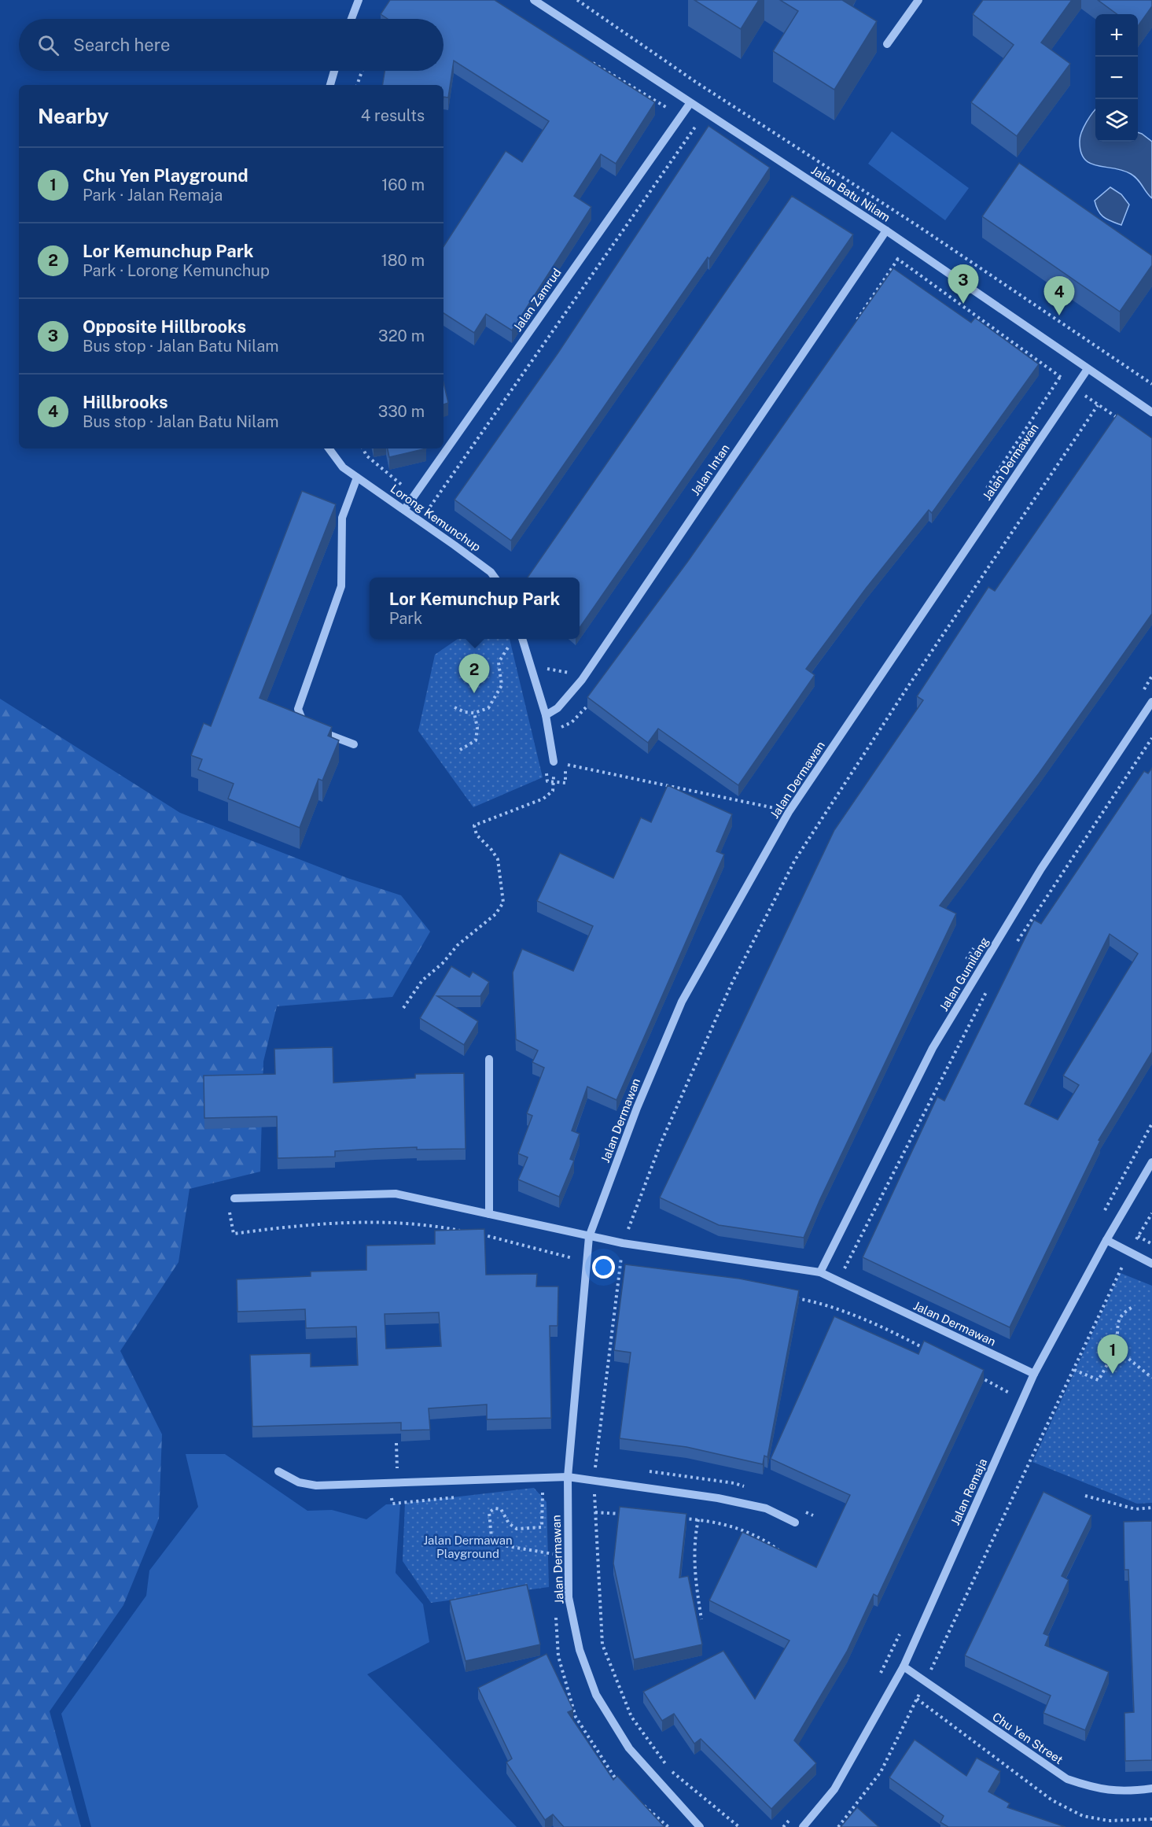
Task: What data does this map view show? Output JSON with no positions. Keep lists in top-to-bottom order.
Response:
{
  "streets": {
    "street": [
      "Jalan Batu Nilam",
      "Jalan Zamrud",
      "Jalan Dermawan",
      "Jalan Intan",
      "Lorong Kemunchup",
      "Jalan Gumilang",
      "Jalan Remaja",
      "Chu Yen Street"
    ]
  },
  "crossings": [
    ["Jalan Batu Nilam", "Jalan Zamrud"],
    ["Jalan Batu Nilam", "Jalan Dermawan"],
    ["Jalan Batu Nilam", "Jalan Intan"],
    ["Jalan Zamrud", "Lorong Kemunchup"],
    ["Jalan Dermawan", "Jalan Gumilang"],
    ["Jalan Dermawan", "Jalan Remaja"],
    ["Jalan Remaja", "Chu Yen Street"]
  ],
  "parks": ["Jalan Dermawan Playground"],
  "page": {
    "map_buttons": ["+", "−"],
    "search": "Search here",
    "heading": ["Nearby", "4 results"],
    "list": [
      {
        "mark": "1",
        "name": "Chu Yen Playground",
        "note": "Park · Jalan Remaja",
        "value": "160 m"
      },
      {
        "mark": "2",
        "name": "Lor Kemunchup Park",
        "note": "Park · Lorong Kemunchup",
        "value": "180 m"
      },
      {
        "mark": "3",
        "name": "Opposite Hillbrooks",
        "note": "Bus stop · Jalan Batu Nilam",
        "value": "320 m"
      },
      {
        "mark": "4",
        "name": "Hillbrooks",
        "note": "Bus stop · Jalan Batu Nilam",
        "value": "330 m"
      }
    ],
    "pins": [
      "3",
      "4",
      "2",
      "1"
    ],
    "popup": ["Lor Kemunchup Park", "Park"]
  }
}
